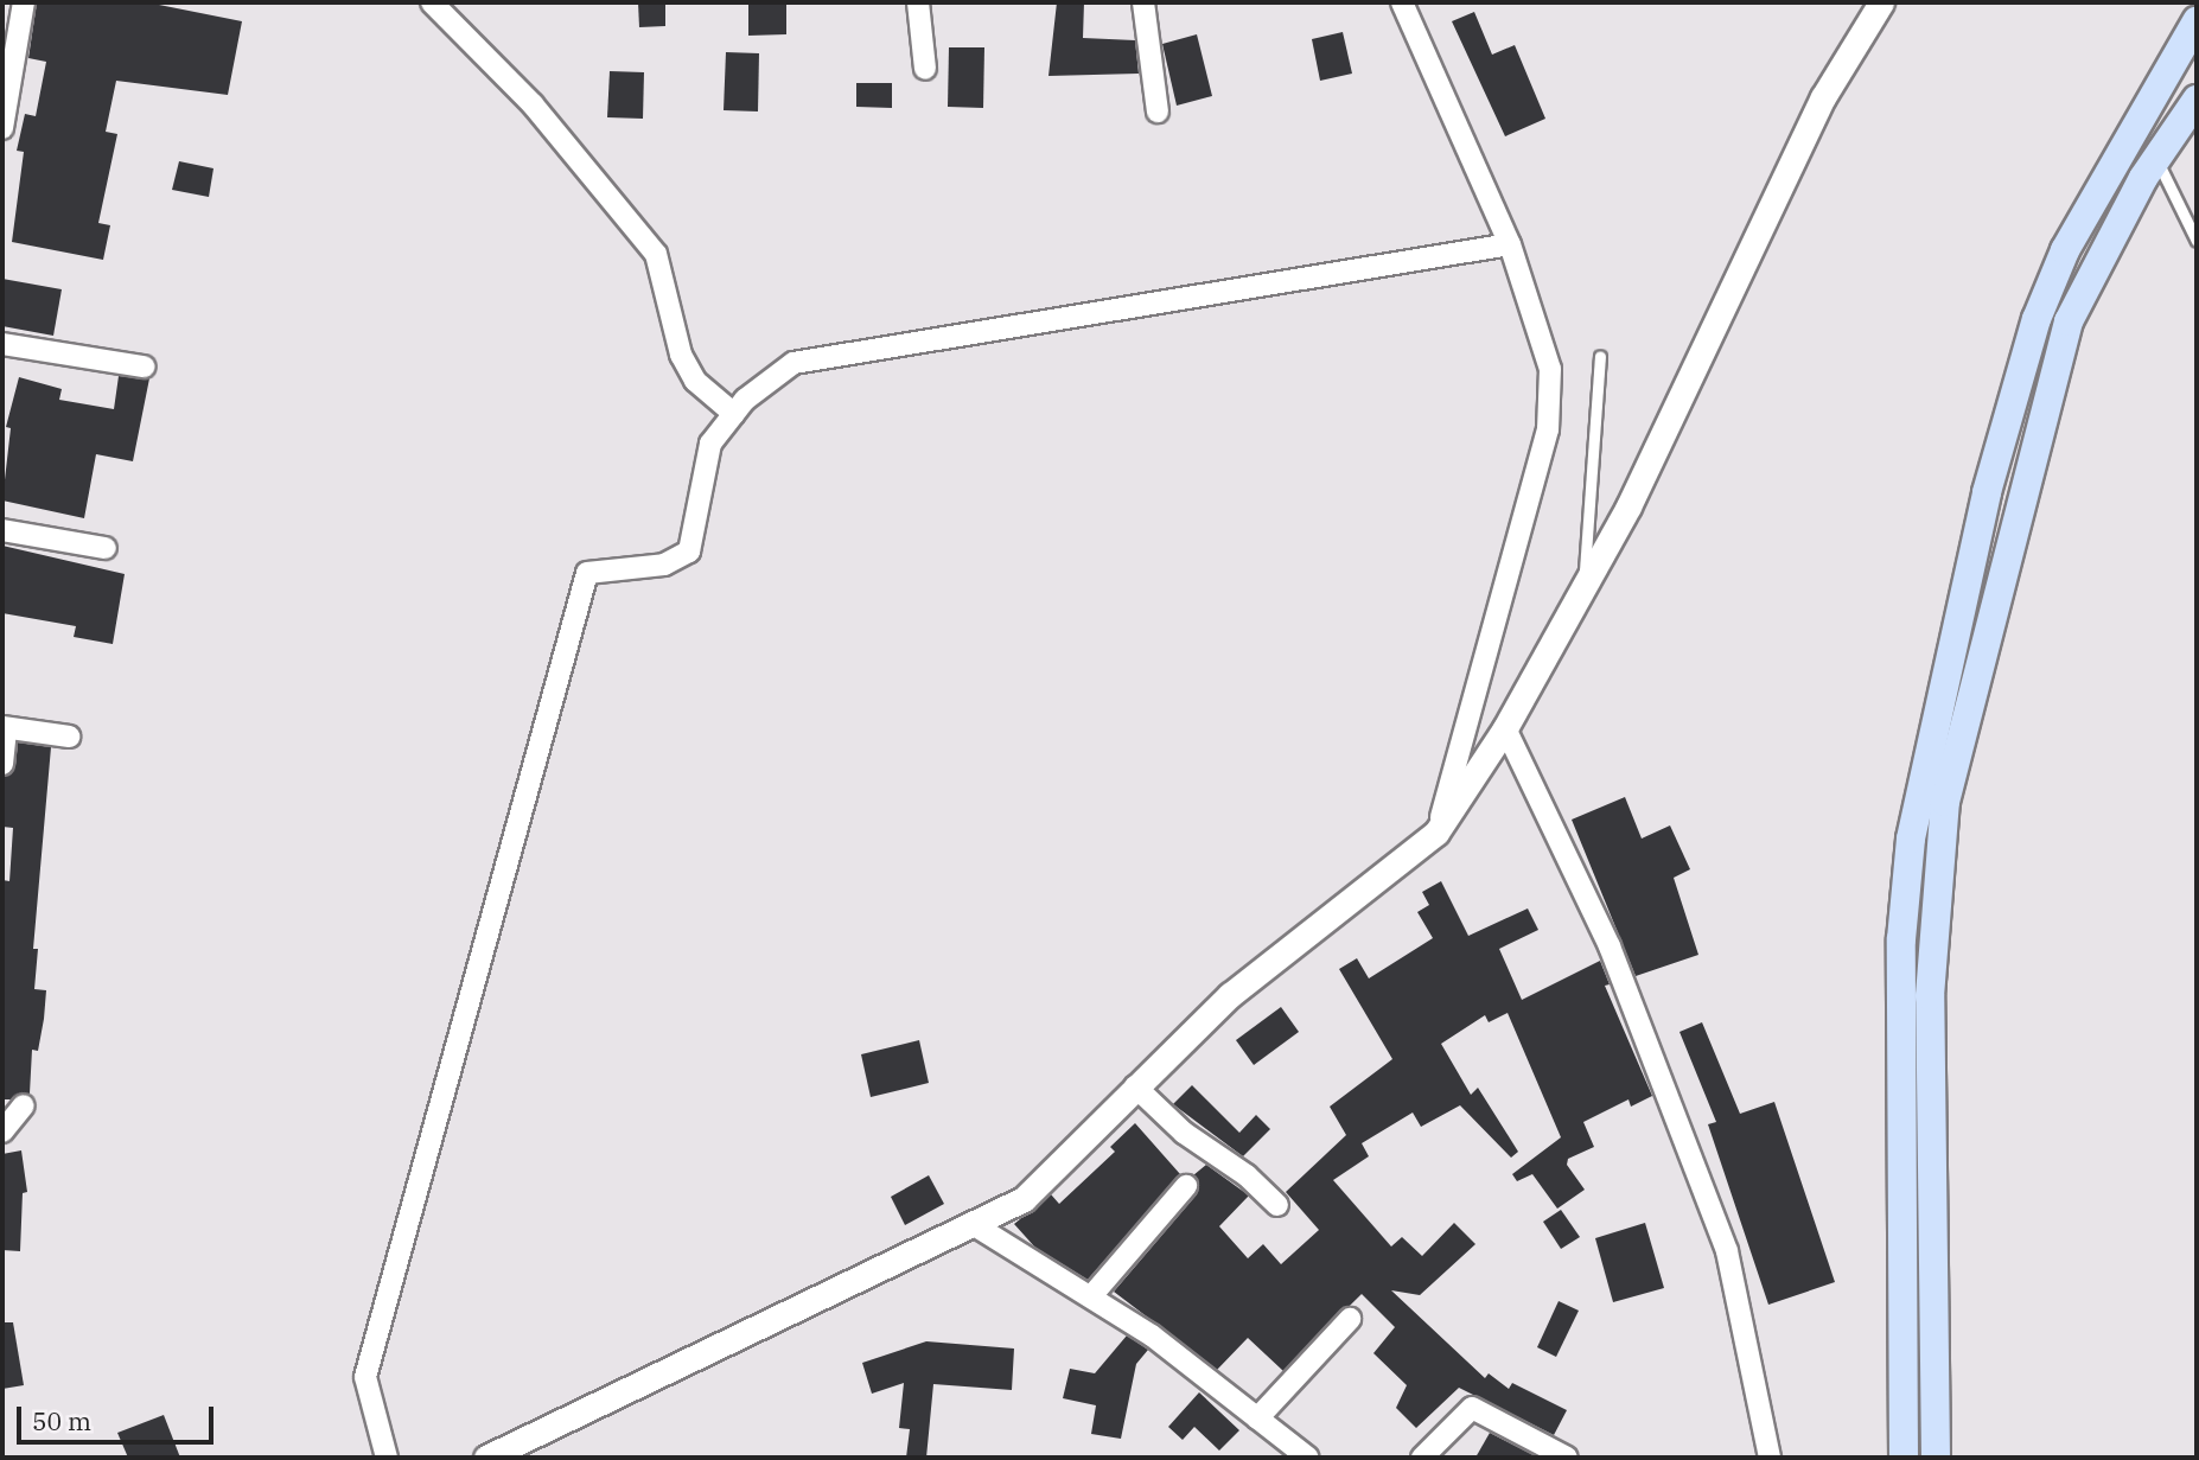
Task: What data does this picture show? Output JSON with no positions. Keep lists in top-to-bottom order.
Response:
{
  "scale_bar": "50 m"
}
